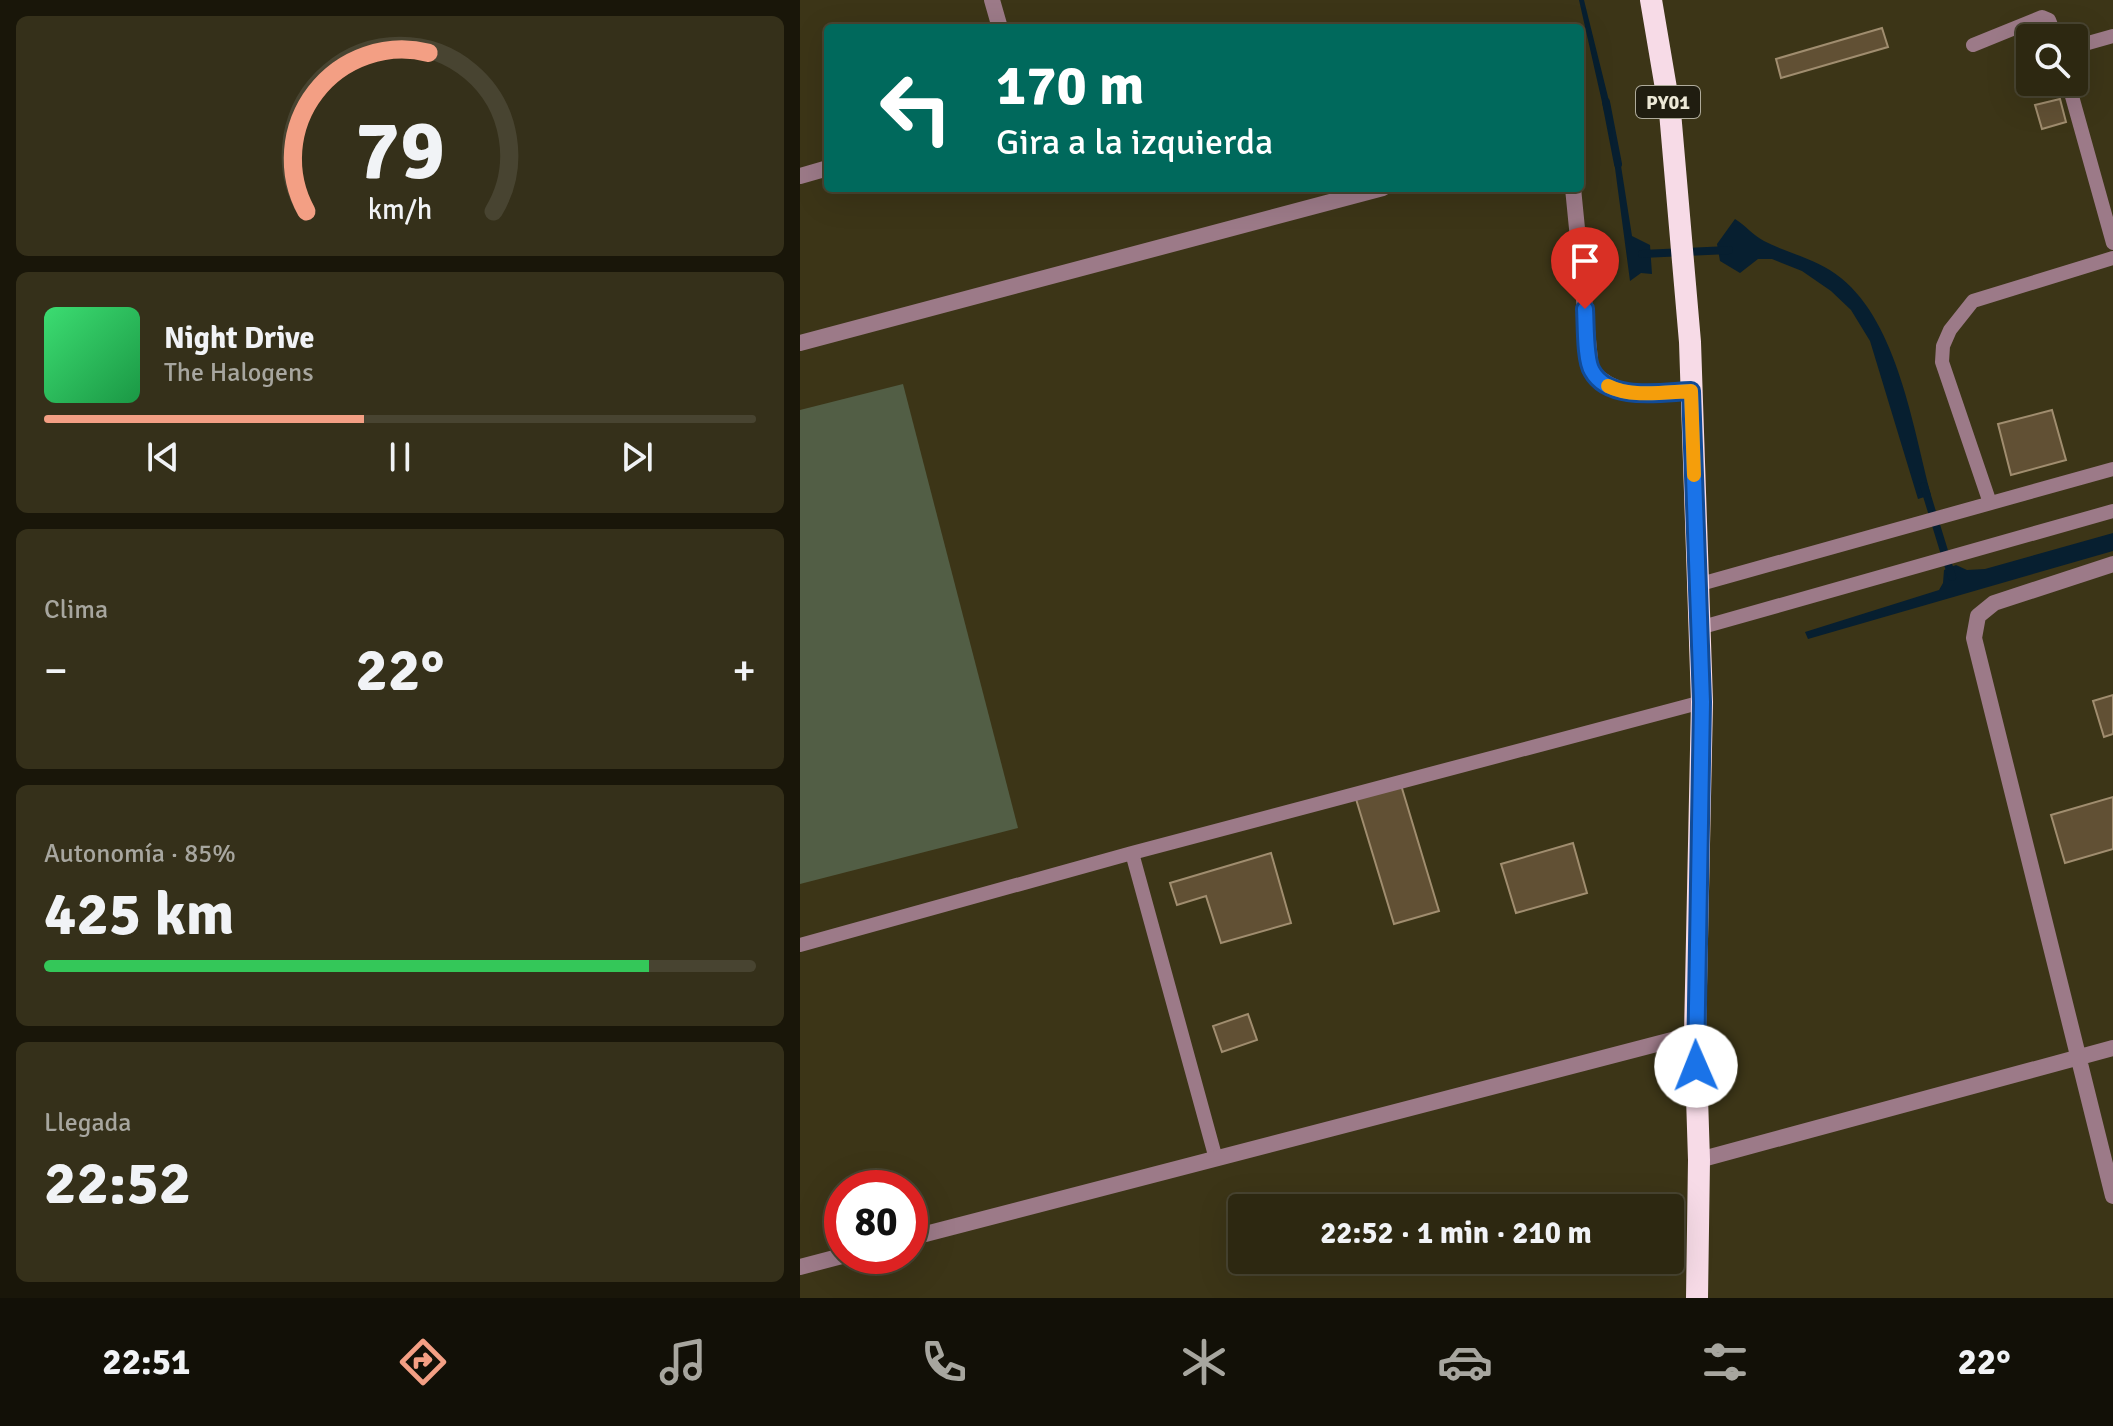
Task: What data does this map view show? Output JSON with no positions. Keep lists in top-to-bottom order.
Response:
{
  "streets": {
    "highway": ["PY01"]
  },
  "page": {
    "turn": ["170 m", "Gira a la izquierda"],
    "song": ["Night Drive", "The Halogens"],
    "tile": [
      "Clima",
      ["Autonomía · 85%", "425 km"],
      ["Llegada", "22:52"]
    ],
    "heat": ["−", "22°", "+"],
    "limit": "80",
    "trip": "22:52 · 1 min · 210 m",
    "tabs": ["22:51", "22°"],
    "gauge": ["79", "km/h"]
  }
}
